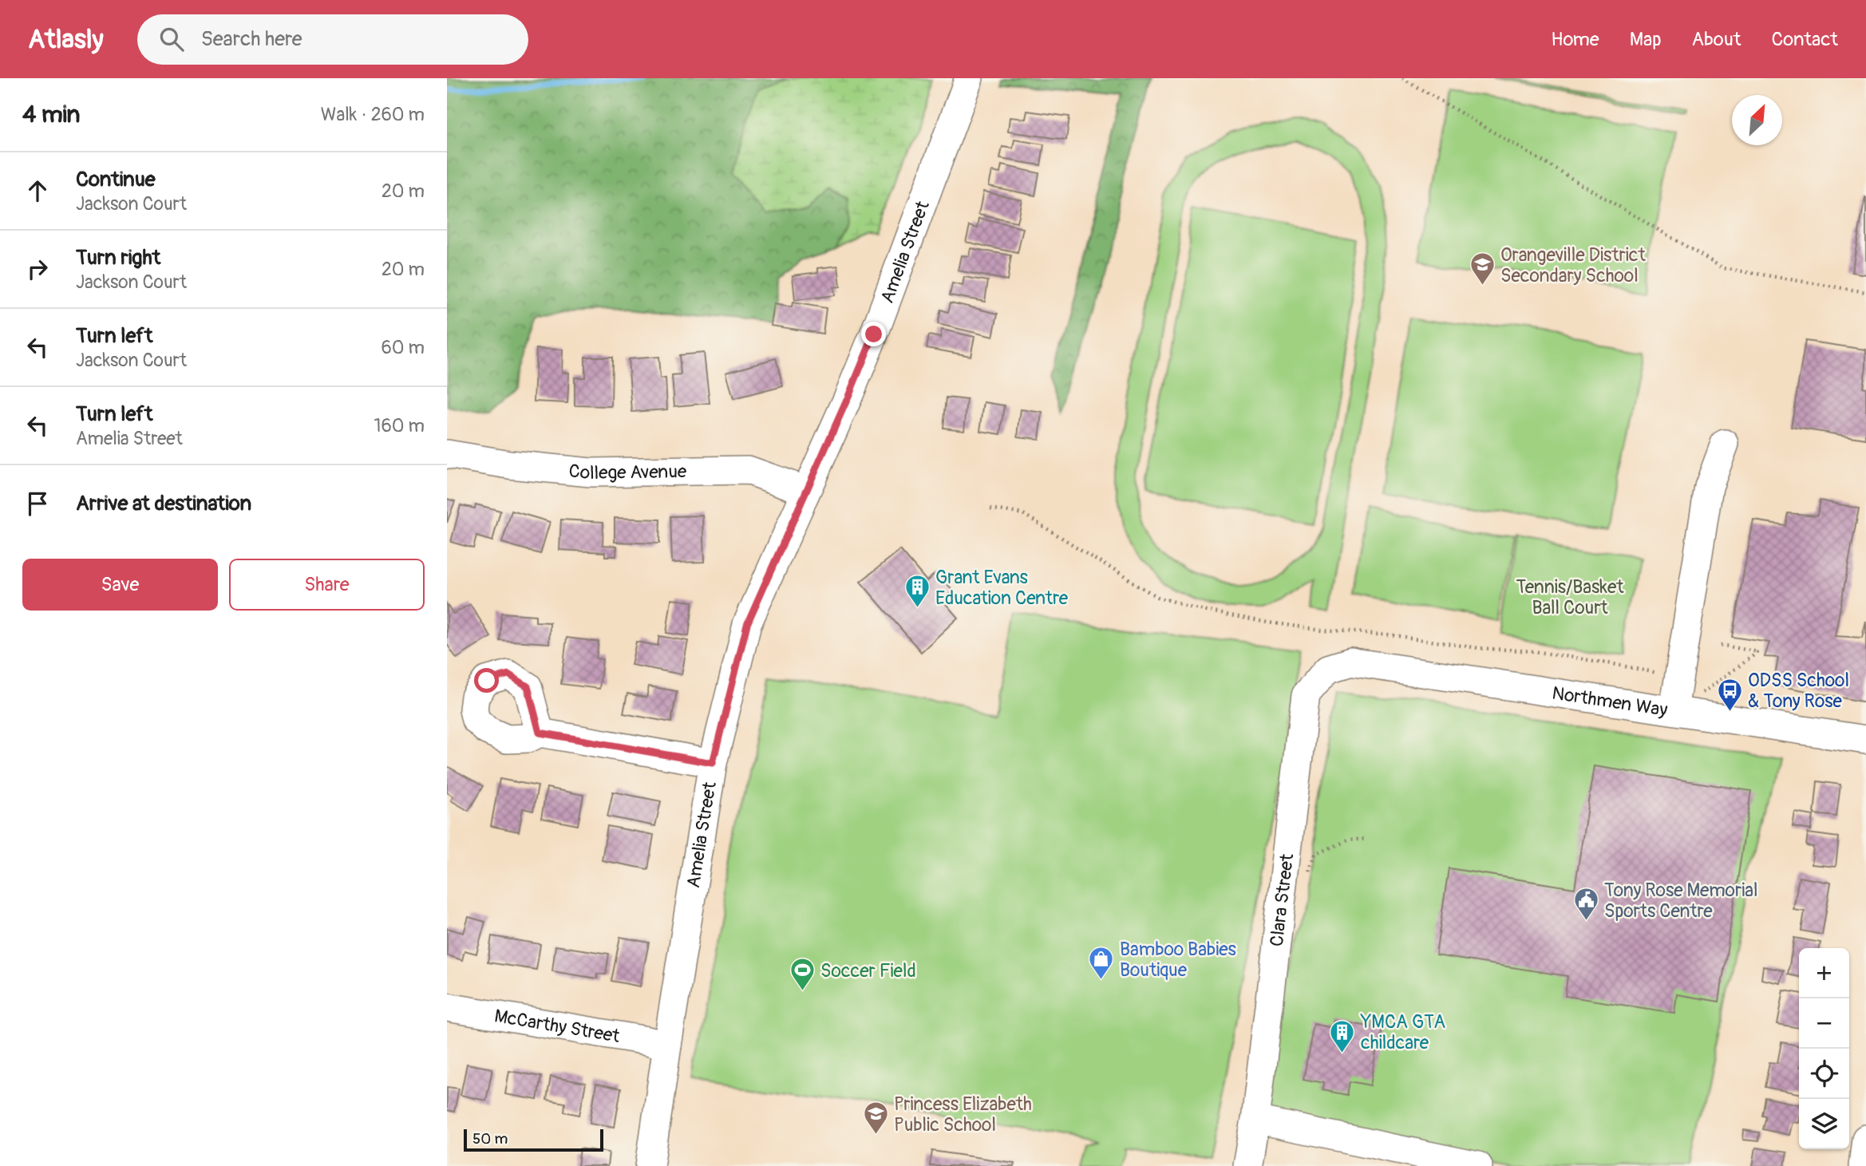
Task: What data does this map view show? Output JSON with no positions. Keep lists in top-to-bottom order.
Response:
{
  "streets": {
    "street": [
      "Amelia Street",
      "College Avenue",
      "Northmen Way",
      "Clara Street",
      "McCarthy Street"
    ]
  },
  "crossings": [
    ["Amelia Street", "College Avenue"],
    ["Amelia Street", "McCarthy Street"],
    ["Northmen Way", "Clara Street"]
  ],
  "parks": ["Tennis/Basket Ball Court"],
  "places": {
    "school or university": ["Orangeville District Secondary School", "Princess Elizabeth Public School"],
    "building": ["Grant Evans Education Centre", "YMCA GTA childcare"],
    "bus stop": ["ODSS School & Tony Rose"],
    "public building": ["Tony Rose Memorial Sports Centre"],
    "shop": ["Bamboo Babies Boutique"],
    "sports": ["Soccer Field"]
  },
  "scale_bar": "50 m",
  "north": "top right",
  "page": {
    "header": "Atlasly",
    "search": "Search here",
    "nav": [
      "Home",
      "Map",
      "About",
      "Contact"
    ],
    "heading": ["4 min", "Walk · 260 m"],
    "list": [
      ["Continue", "Jackson Court", "20 m"],
      ["Turn right", "Jackson Court", "20 m"],
      ["Turn left", "Jackson Court", "60 m"],
      ["Turn left", "Amelia Street", "160 m"],
      "Arrive at destination"
    ],
    "buttons": ["Save", "Share"],
    "map_buttons": ["+", "−"],
    "scale": "50 m"
  }
}
